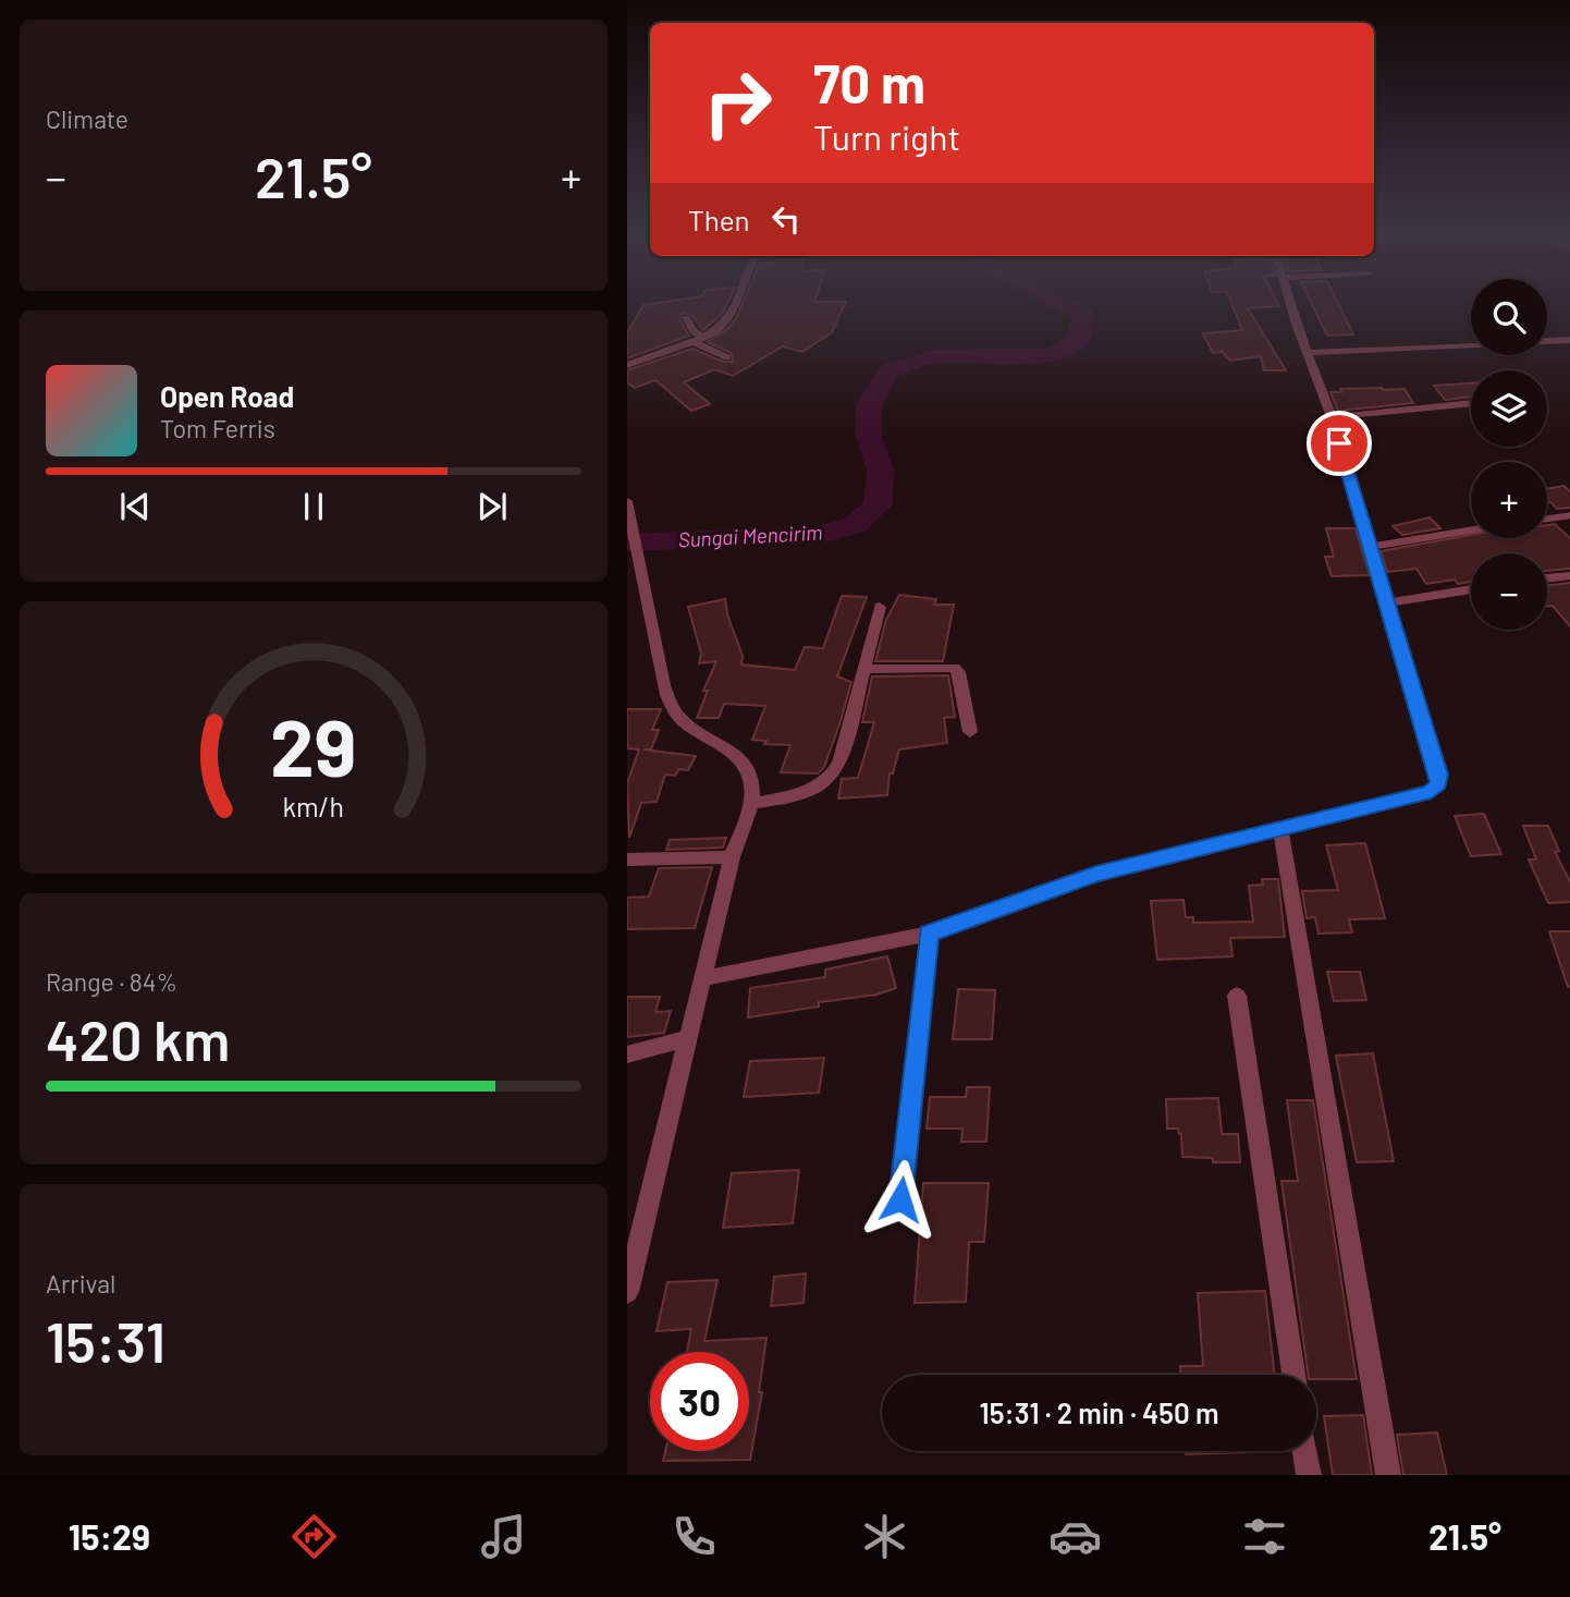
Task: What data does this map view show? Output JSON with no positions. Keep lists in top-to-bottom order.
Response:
{
  "water": ["Sungai Mencirim"],
  "page": {
    "tile": [
      "Climate",
      ["Range · 84%", "420 km"],
      ["Arrival", "15:31"]
    ],
    "turn": ["70 m", "Turn right"],
    "heat": ["−", "21.5°", "+"],
    "then": "Then",
    "map_buttons": ["+", "−"],
    "song": ["Open Road", "Tom Ferris"],
    "limit": "30",
    "trip": "15:31 · 2 min · 450 m",
    "tabs": ["15:29", "21.5°"],
    "gauge": ["29", "km/h"]
  }
}
